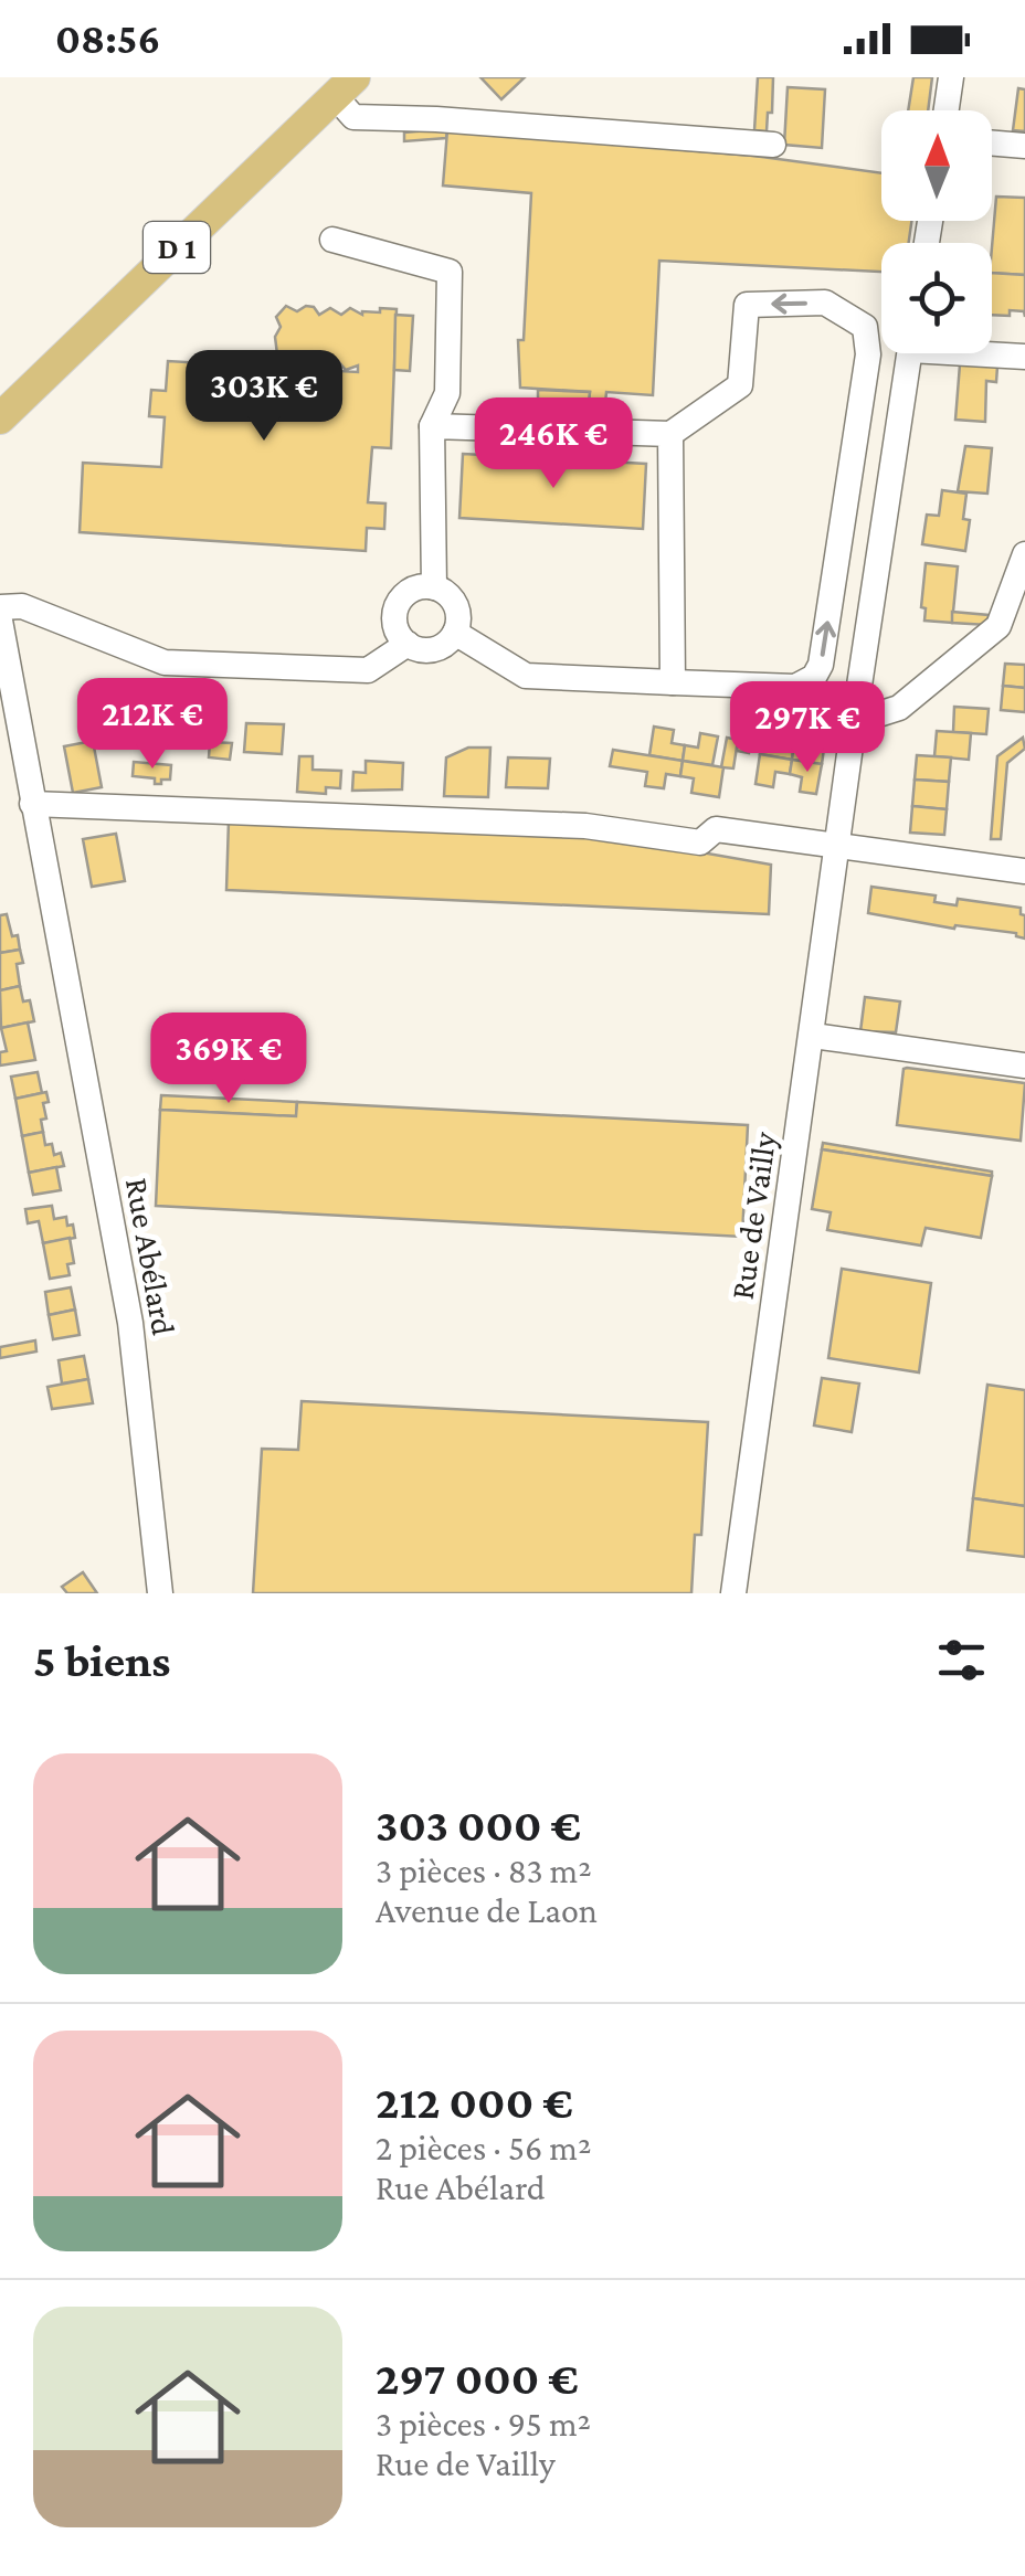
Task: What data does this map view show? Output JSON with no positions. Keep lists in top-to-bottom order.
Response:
{
  "streets": {
    "main road": ["D 1"],
    "street": ["Rue de Vailly", "Rue Abélard"]
  },
  "north": "top",
  "page": {
    "status": "08:56",
    "price": [
      "303K €",
      "246K €",
      "212K €",
      "297K €",
      "369K €"
    ],
    "heading": "5 biens",
    "list": [
      {
        "name": "303 000 €",
        "note": "3 pièces · 83 m² · Avenue de Laon"
      },
      {
        "name": "212 000 €",
        "note": "2 pièces · 56 m² · Rue Abélard"
      },
      {
        "name": "297 000 €",
        "note": "3 pièces · 95 m² · Rue de Vailly"
      }
    ]
  }
}
